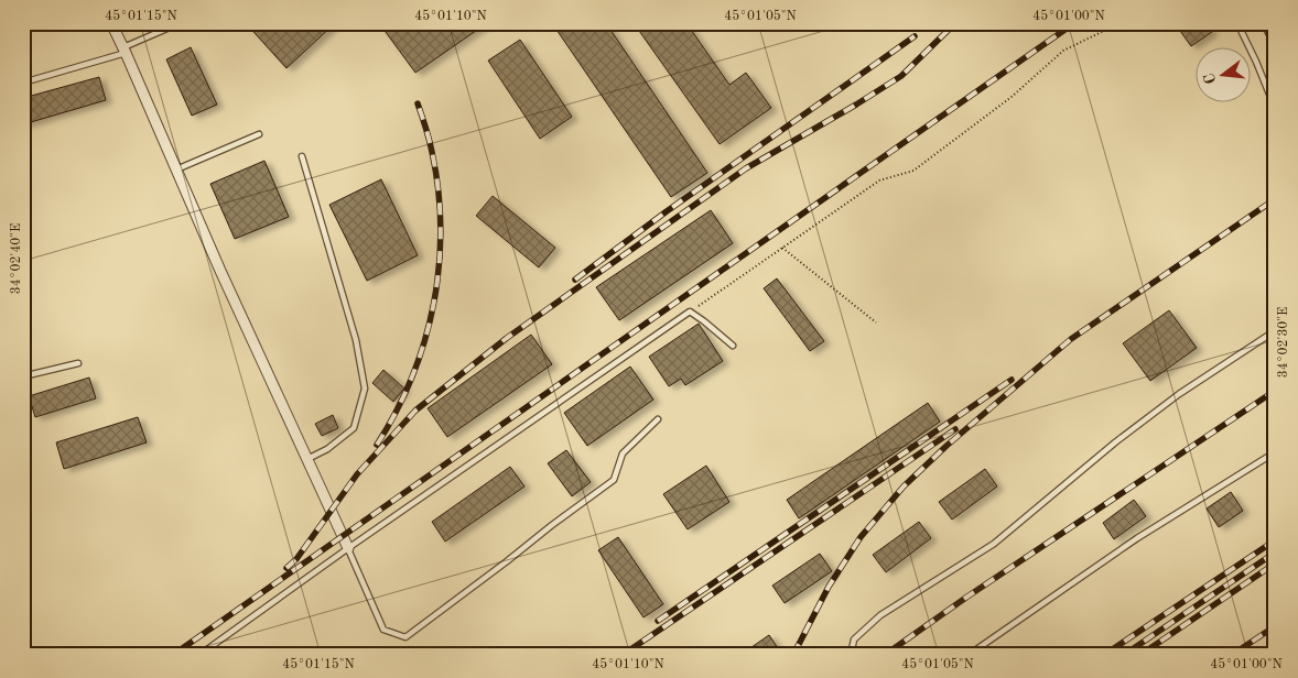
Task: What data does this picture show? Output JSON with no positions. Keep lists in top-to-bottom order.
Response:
{
  "north": "left",
  "coordinates": [
    "45°01'15\"N",
    "45°01'10\"N",
    "45°01'05\"N",
    "45°01'00\"N",
    "34°02'40\"E",
    "34°02'30\"E"
  ]
}
